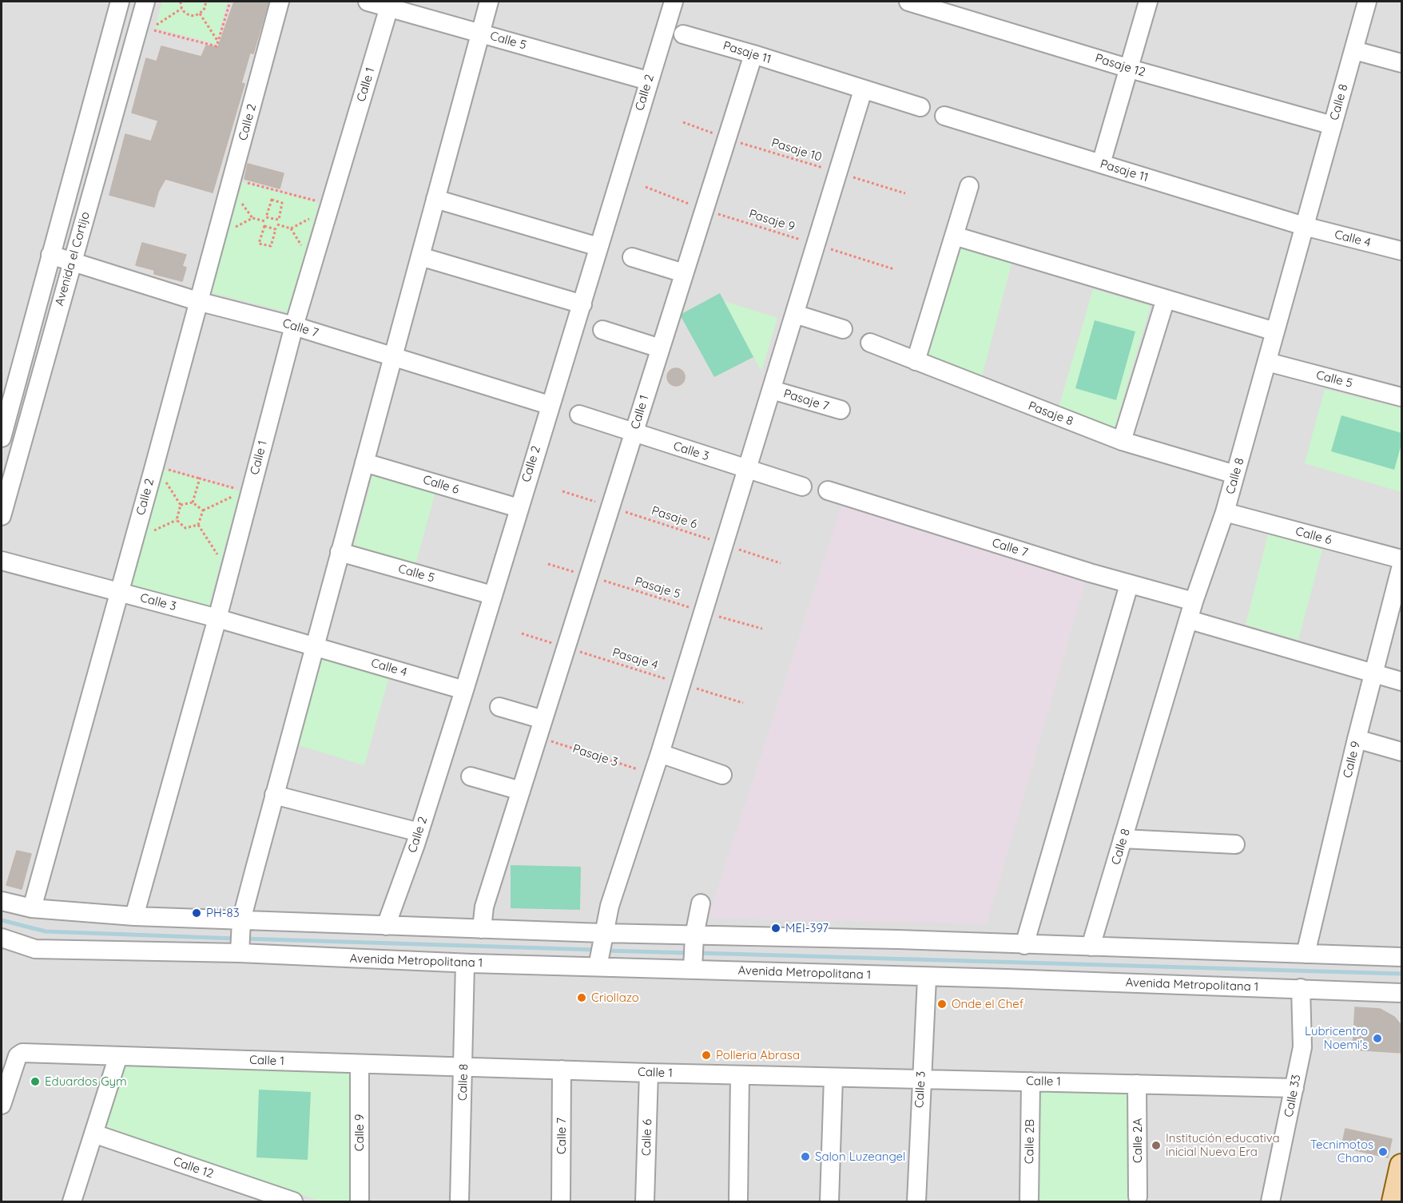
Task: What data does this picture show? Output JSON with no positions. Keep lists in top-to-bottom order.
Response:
{
  "streets": {
    "street": [
      "Calle 5",
      "Pasaje 11",
      "Pasaje 12",
      "Calle 1",
      "Calle 2",
      "Calle 8",
      "Calle 4",
      "Avenida el Cortijo",
      "Calle 7",
      "Pasaje 7",
      "Pasaje 8",
      "Calle 3",
      "Calle 6",
      "Calle 9",
      "Avenida Metropolitana 1",
      "Calle 33",
      "Calle 2A",
      "Calle 2B",
      "Calle 12"
    ],
    "path": [
      "Pasaje 10",
      "Pasaje 9",
      "Pasaje 6",
      "Pasaje 5",
      "Pasaje 4",
      "Pasaje 3"
    ]
  },
  "crossings": [
    ["Calle 5", "Calle 1"],
    ["Calle 5", "Calle 2"],
    ["Calle 5", "Calle 8"],
    ["Pasaje 11", "Calle 1"],
    ["Pasaje 11", "Calle 8"],
    ["Pasaje 11", "Calle 4"],
    ["Pasaje 12", "Calle 8"],
    ["Calle 1", "Calle 8"],
    ["Calle 1", "Pasaje 10"],
    ["Calle 1", "Pasaje 9"],
    ["Calle 1", "Calle 7"],
    ["Calle 1", "Calle 3"],
    ["Calle 1", "Calle 6"],
    ["Calle 1", "Pasaje 6"],
    ["Calle 1", "Pasaje 5"],
    ["Calle 1", "Pasaje 4"],
    ["Calle 1", "Pasaje 3"],
    ["Calle 1", "Calle 9"],
    ["Calle 1", "Calle 33"],
    ["Calle 1", "Calle 2A"],
    ["Calle 1", "Calle 2B"],
    ["Calle 2", "Calle 4"],
    ["Calle 2", "Calle 7"],
    ["Calle 2", "Calle 3"],
    ["Calle 2", "Calle 6"],
    ["Calle 8", "Calle 4"],
    ["Calle 8", "Calle 7"],
    ["Calle 8", "Pasaje 8"],
    ["Calle 8", "Calle 6"],
    ["Calle 8", "Avenida Metropolitana 1"],
    ["Calle 4", "Calle 3"],
    ["Avenida el Cortijo", "Calle 7"],
    ["Calle 3", "Avenida Metropolitana 1"],
    ["Avenida Metropolitana 1", "Calle 33"]
  ],
  "places": [
    "PH-83",
    "MEI-397",
    "Criollazo",
    "Onde el Chef",
    "Lubricentro Noemi's",
    "Polleria Abrasa",
    "Eduardos Gym",
    "Institución educativa inicial Nueva Era",
    "Tecnimotos Chano",
    "Salon Luzeangel"
  ]
}
